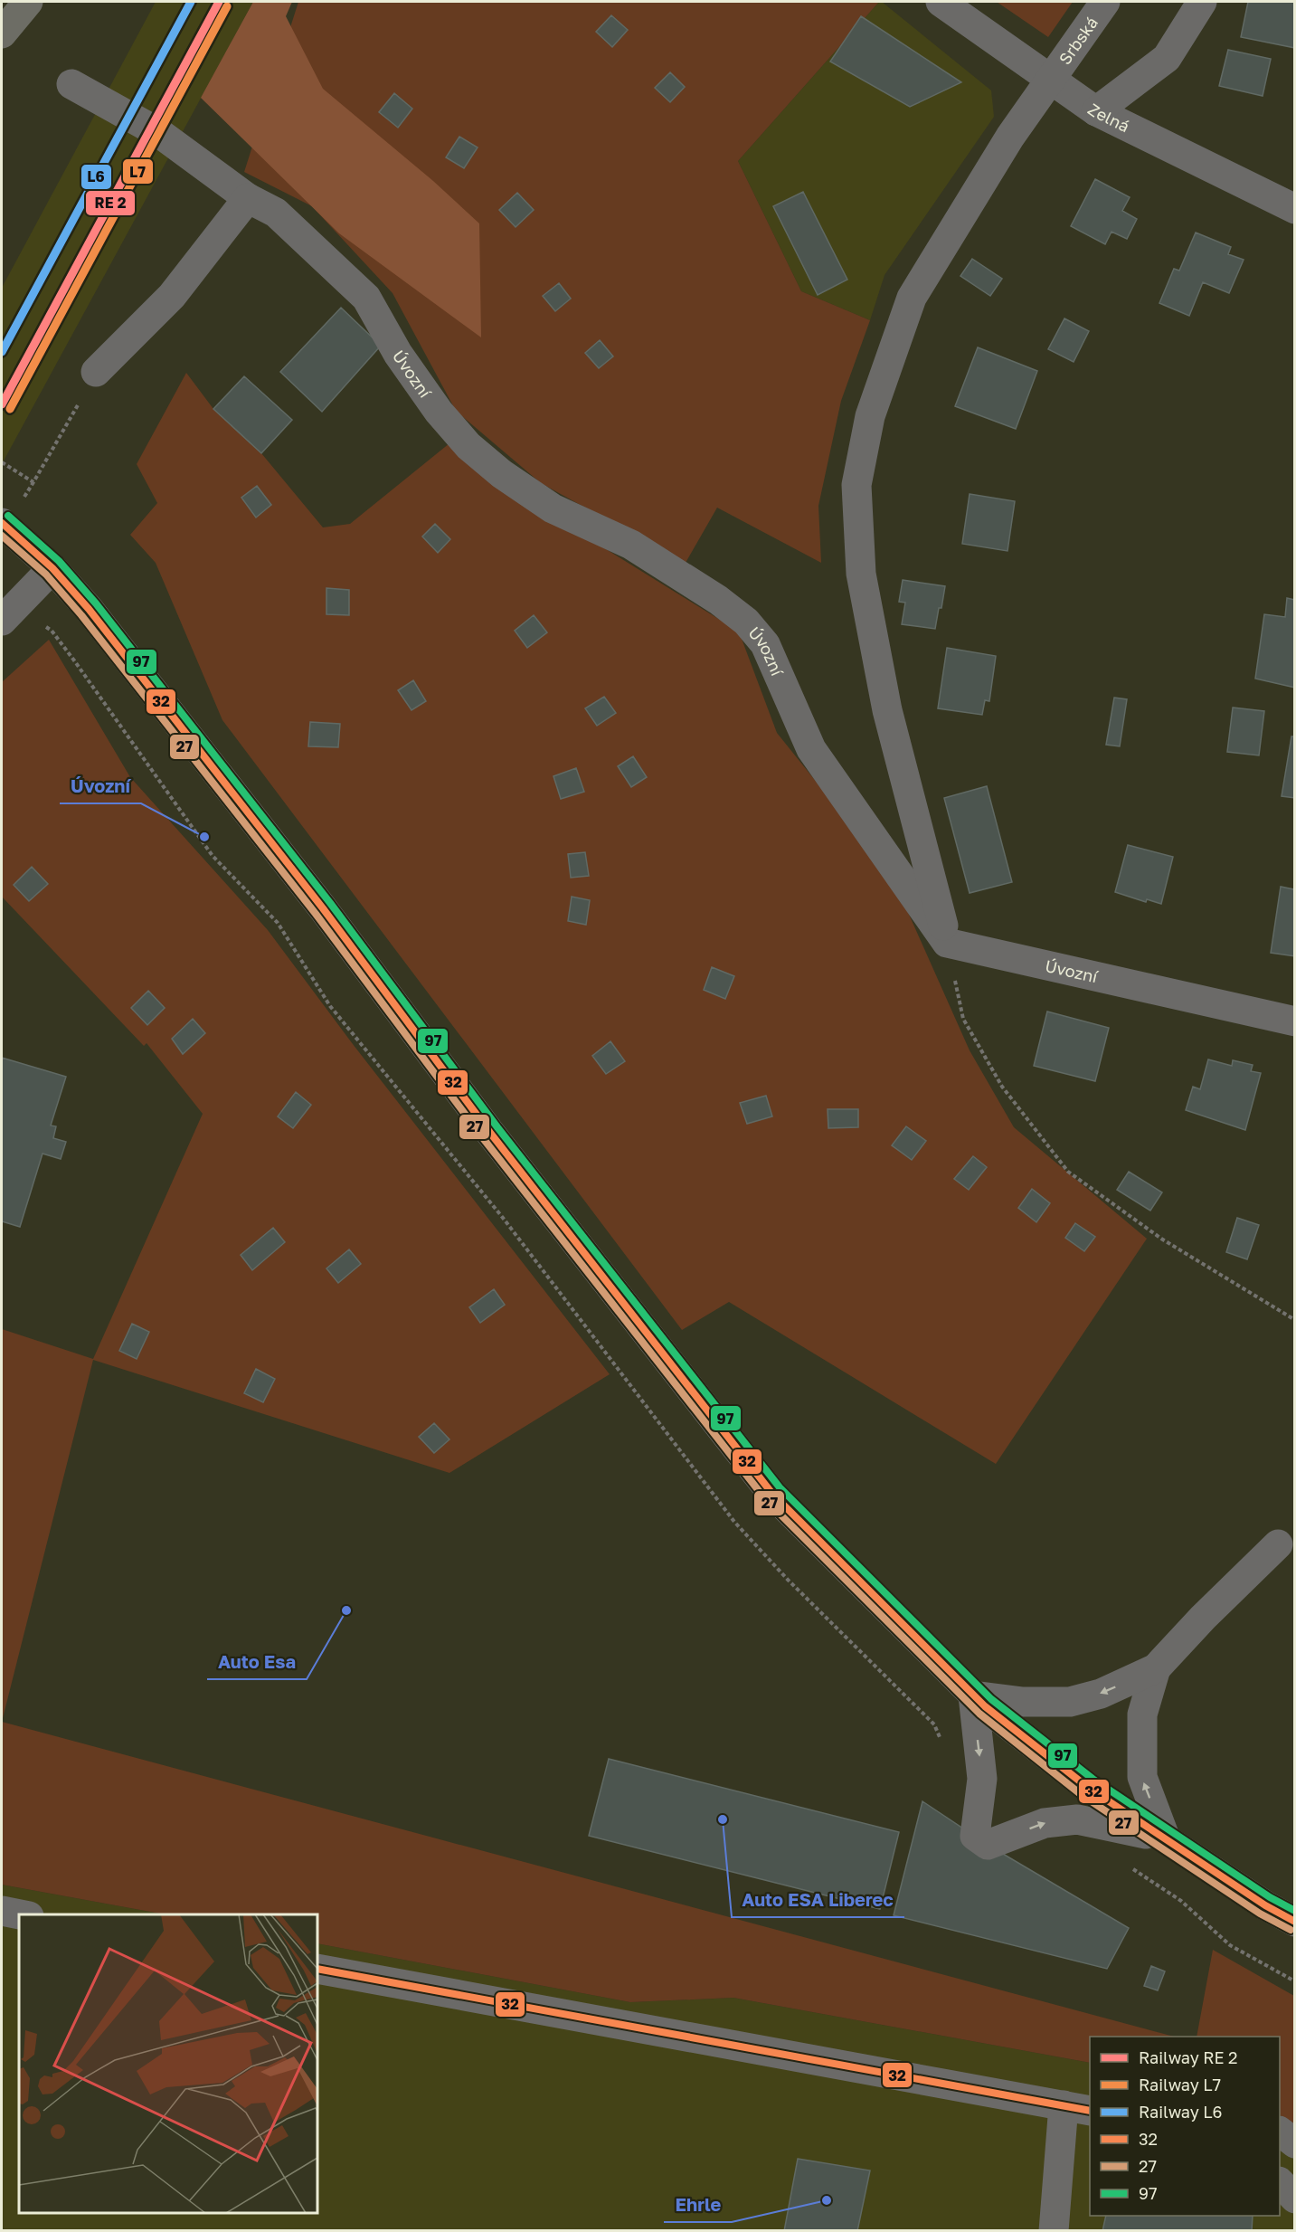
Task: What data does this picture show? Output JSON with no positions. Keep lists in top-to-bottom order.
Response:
{
  "streets": {
    "street": ["Srbská", "Zelná", "Úvozní"]
  },
  "crossings": [
    ["Srbská", "Zelná"],
    ["Srbská", "Úvozní"]
  ],
  "places": [
    "Úvozní",
    "Auto Esa",
    "Auto ESA Liberec",
    "Ehrle"
  ],
  "lines": [
    "rail line L6",
    "rail line L7",
    "transit line 97",
    "transit line 32",
    "transit line 27"
  ],
  "legend": [
    "Railway RE 2",
    "Railway L7",
    "Railway L6",
    "32",
    "27",
    "97"
  ]
}
